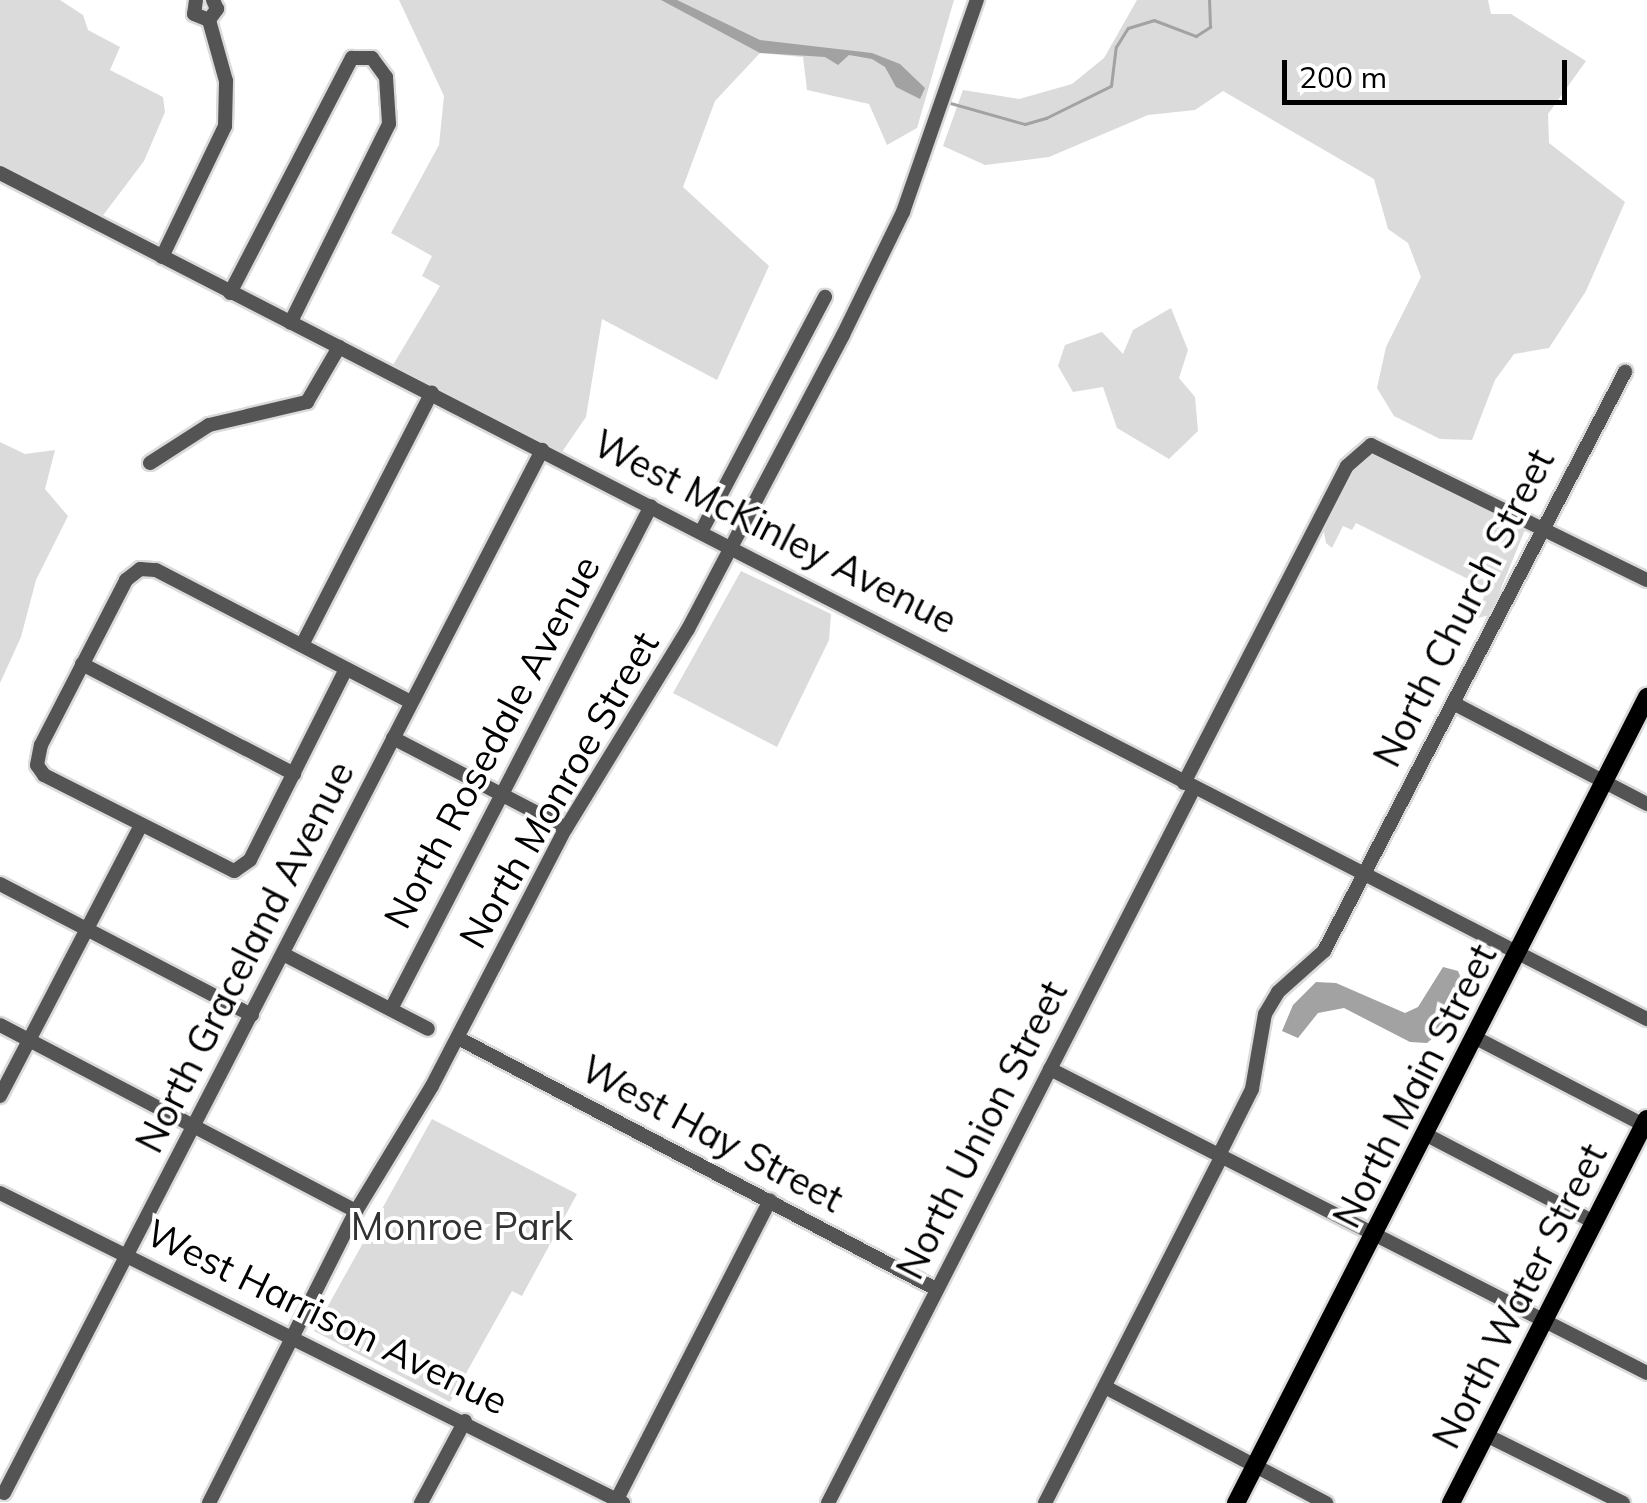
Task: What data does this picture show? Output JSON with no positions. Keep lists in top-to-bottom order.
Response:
{
  "streets": {
    "main road": ["North Main Street", "North Water Street"],
    "street": [
      "West McKinley Avenue",
      "North Church Street",
      "North Rosedale Avenue",
      "North Monroe Street",
      "North Graceland Avenue",
      "North Union Street",
      "West Hay Street",
      "West Harrison Avenue"
    ]
  },
  "crossings": [
    ["West McKinley Avenue", "North Church Street"],
    ["West McKinley Avenue", "North Rosedale Avenue"],
    ["West McKinley Avenue", "North Monroe Street"],
    ["West McKinley Avenue", "North Graceland Avenue"],
    ["West McKinley Avenue", "North Main Street"],
    ["West McKinley Avenue", "North Union Street"],
    ["North Church Street", "North Union Street"],
    ["North Monroe Street", "West Hay Street"],
    ["North Monroe Street", "West Harrison Avenue"],
    ["North Graceland Avenue", "West Harrison Avenue"],
    ["North Union Street", "West Hay Street"]
  ],
  "parks": ["Monroe Park"],
  "scale_bar": "200 m"
}
